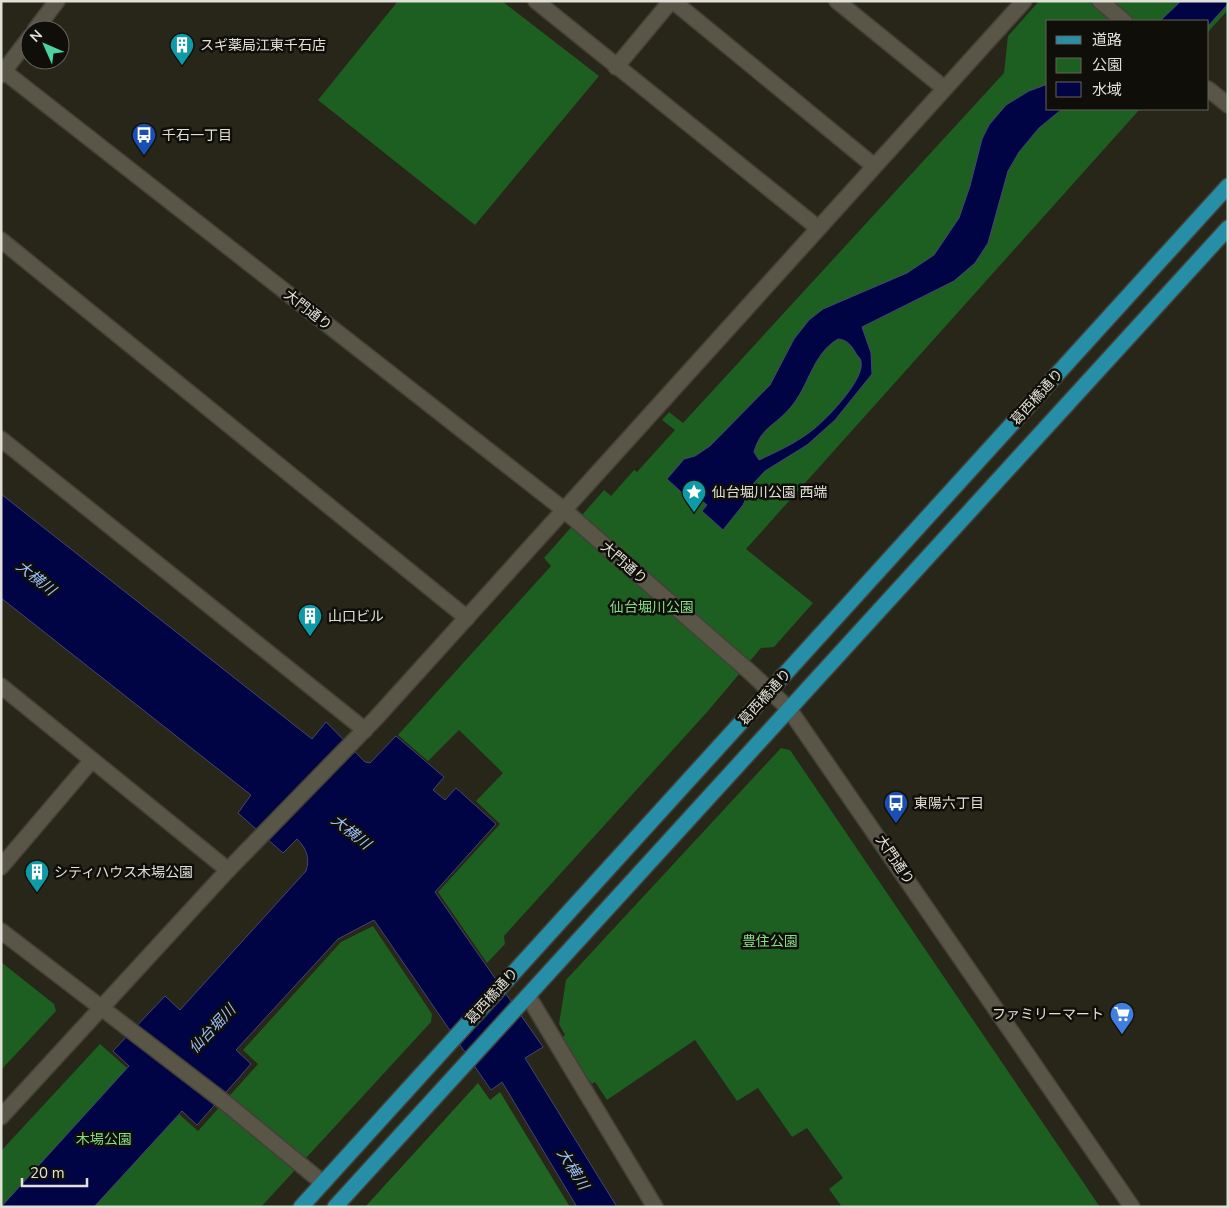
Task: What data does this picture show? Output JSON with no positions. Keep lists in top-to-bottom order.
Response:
{
  "streets": {
    "main road": ["葛西橋通り"],
    "street": ["大門通り"]
  },
  "crossings": [
    ["大門通り", "葛西橋通り"]
  ],
  "water": ["大横川", "仙台堀川"],
  "parks": ["仙台堀川公園", "豊住公園", "木場公園"],
  "places": {
    "building": ["スギ薬局江東千石店", "山口ビル", "シティハウス木場公園"],
    "bus stop": ["千石一丁目", "東陽六丁目"],
    "place": ["仙台堀川公園 西端"],
    "supermarket": ["ファミリーマート"]
  },
  "legend": ["道路", "公園", "水域"],
  "scale_bar": "20 m",
  "north": "top left"
}
